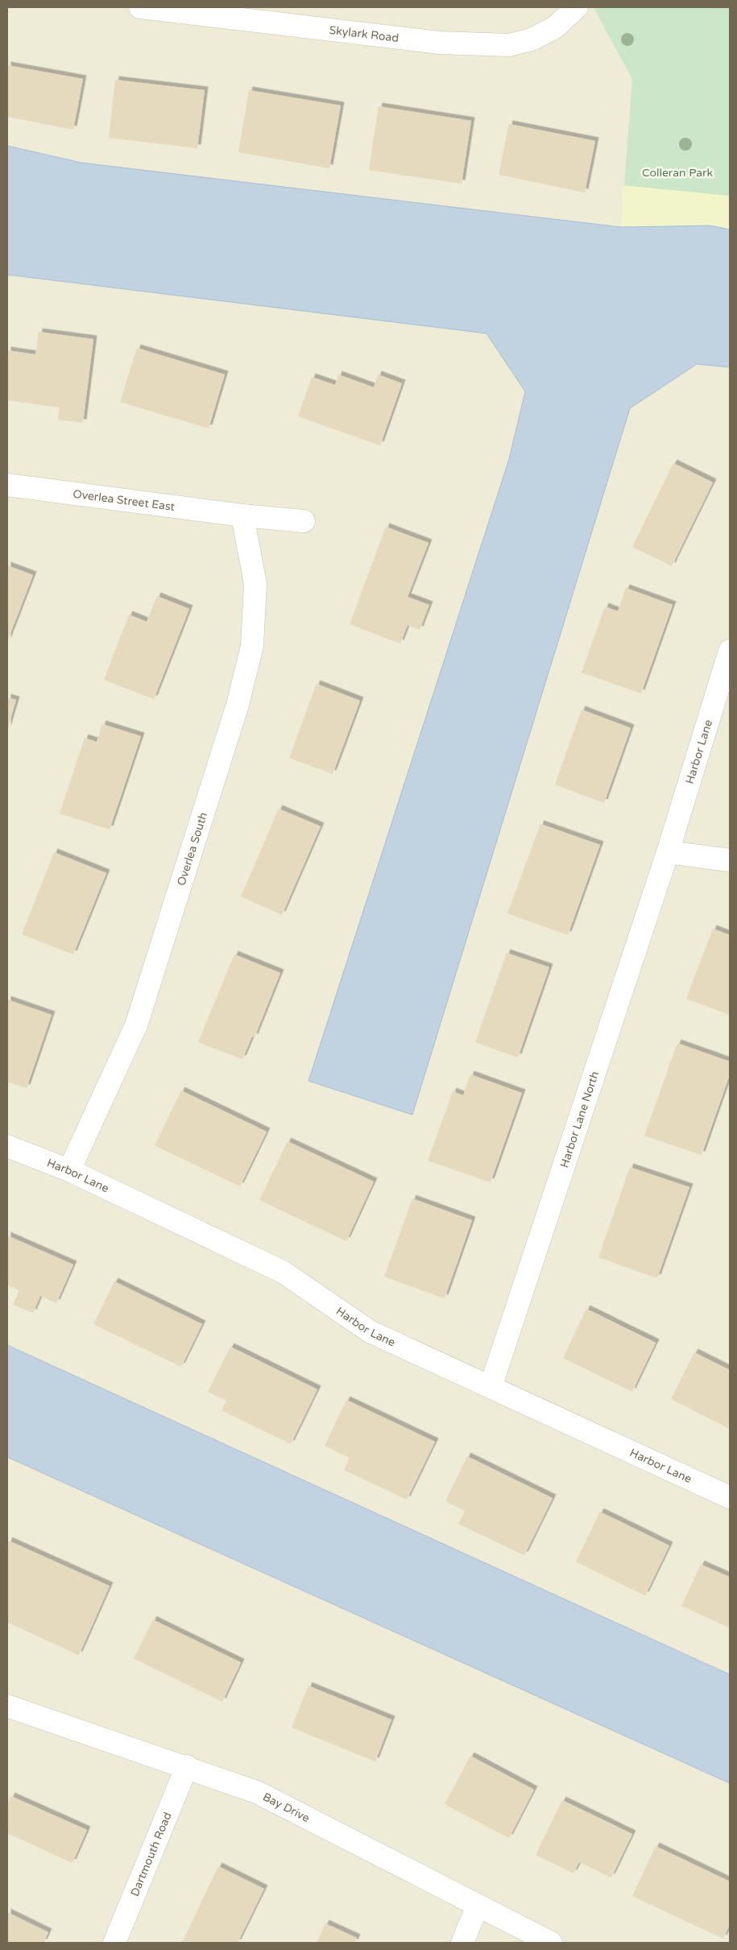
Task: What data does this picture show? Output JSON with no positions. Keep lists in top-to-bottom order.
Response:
{
  "streets": {
    "street": [
      "Skylark Road",
      "Overlea Street East",
      "Harbor Lane",
      "Overlea South",
      "Harbor Lane North",
      "Bay Drive",
      "Dartmouth Road"
    ]
  },
  "crossings": [
    ["Overlea Street East", "Overlea South"],
    ["Harbor Lane", "Overlea South"],
    ["Harbor Lane", "Harbor Lane North"],
    ["Bay Drive", "Dartmouth Road"]
  ],
  "parks": ["Colleran Park"]
}
